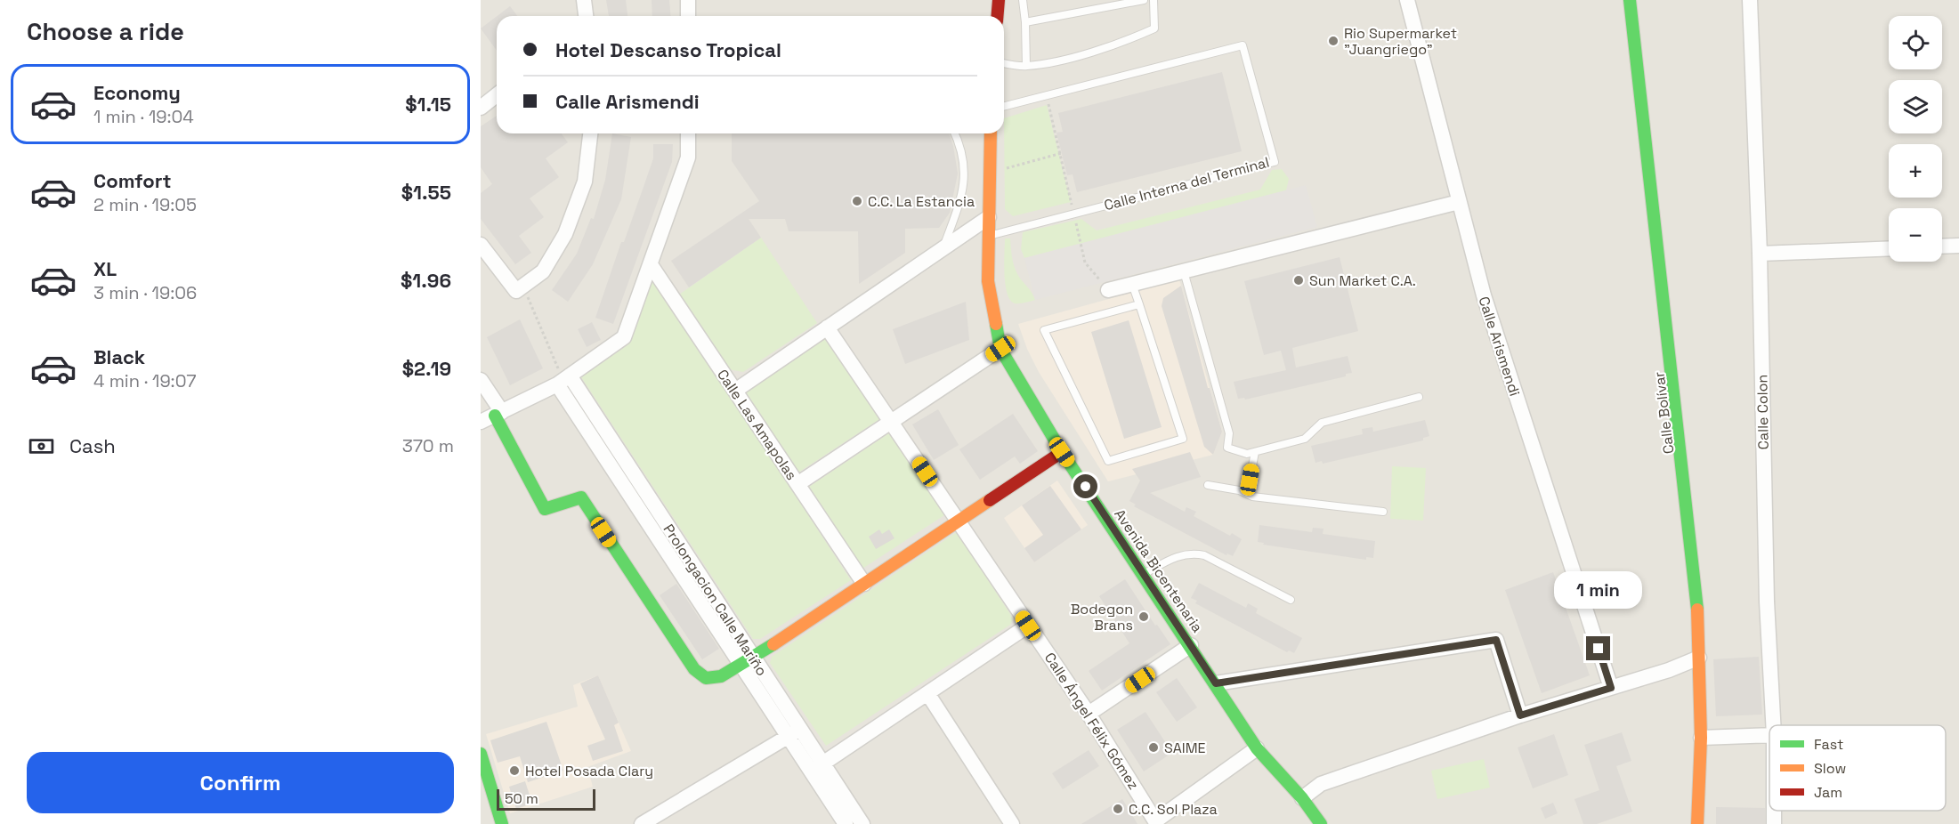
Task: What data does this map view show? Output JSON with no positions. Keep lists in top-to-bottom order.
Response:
{
  "streets": {
    "street": [
      "Calle Arismendi",
      "Calle Colon",
      "Calle Bolívar",
      "Calle Las Amapolas",
      "Avenida Bicentenaria",
      "Prolongacion Calle Mariño",
      "Calle Ángel Félix Gómez"
    ],
    "lane": ["Calle Interna del Terminal"]
  },
  "crossings": [
    ["Calle Interna del Terminal", "Avenida Bicentenaria"]
  ],
  "places": [
    "Rio Supermarket \"Juangriego\"",
    "C.C. La Estancia",
    "Sun Market C.A.",
    "Bodegon Brans",
    "SAIME",
    "Hotel Posada Clary",
    "C.C. Sol Plaza"
  ],
  "legend": ["Fast", "Slow", "Jam"],
  "scale_bar": "50 m",
  "page": {
    "heading": "Choose a ride",
    "map_buttons": ["+", "−"],
    "banner": ["Hotel Descanso Tropical", "Calle Arismendi"],
    "list": [
      {
        "name": "Economy",
        "note": "1 min · 19:04",
        "value": "$1.15"
      },
      {
        "name": "Comfort",
        "note": "2 min · 19:05",
        "value": "$1.55"
      },
      {
        "name": "XL",
        "note": "3 min · 19:06",
        "value": "$1.96"
      },
      {
        "name": "Black",
        "note": "4 min · 19:07",
        "value": "$2.19"
      }
    ],
    "pay": ["Cash", "370 m"],
    "bubble": "1 min",
    "buttons": "Confirm",
    "scale": "50 m"
  }
}
